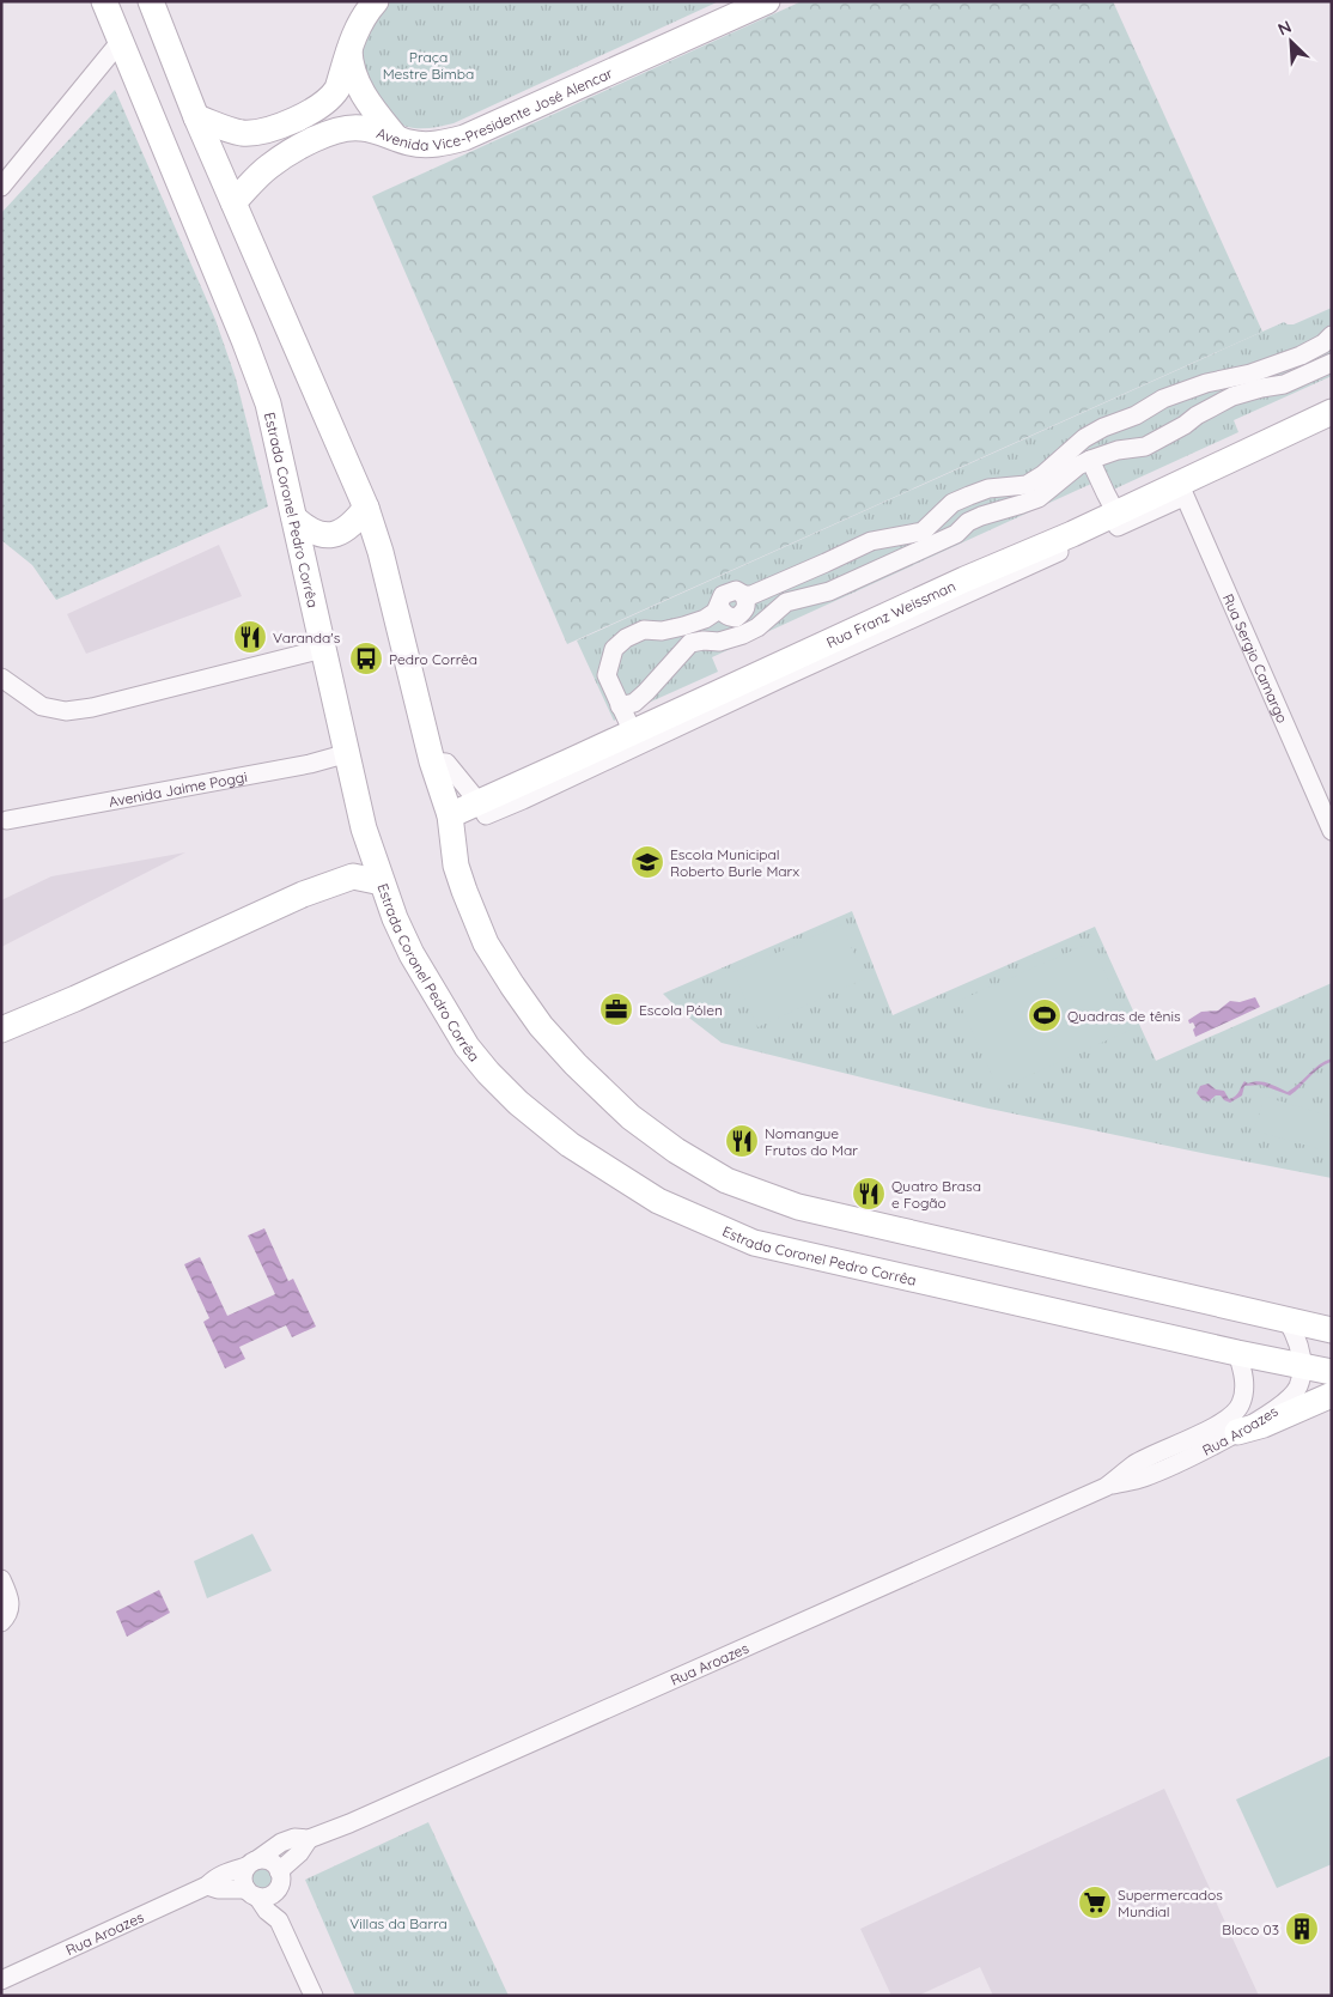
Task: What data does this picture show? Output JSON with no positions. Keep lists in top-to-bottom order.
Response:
{
  "streets": {
    "main road": ["Avenida Vice-Presidente José Alencar", "Estrada Coronel Pedro Corrêa", "Rua Franz Weissman"],
    "street": ["Rua Sergio Camargo", "Avenida Jaime Poggi", "Rua Aroazes"]
  },
  "crossings": [
    ["Estrada Coronel Pedro Corrêa", "Avenida Jaime Poggi"],
    ["Estrada Coronel Pedro Corrêa", "Rua Aroazes"],
    ["Rua Franz Weissman", "Rua Sergio Camargo"]
  ],
  "parks": ["Praça Mestre Bimba", "Villas da Barra"],
  "places": {
    "restaurant": ["Varanda's", "Nomangue Frutos do Mar", "Quatro Brasa e Fogão"],
    "bus stop": ["Pedro Corrêa"],
    "school or university": ["Escola Municipal Roberto Burle Marx"],
    "office": ["Escola Pólen"],
    "sports": ["Quadras de tênis"],
    "supermarket": ["Supermercados Mundial"],
    "building": ["Bloco 03"]
  },
  "north": "top left"
}
